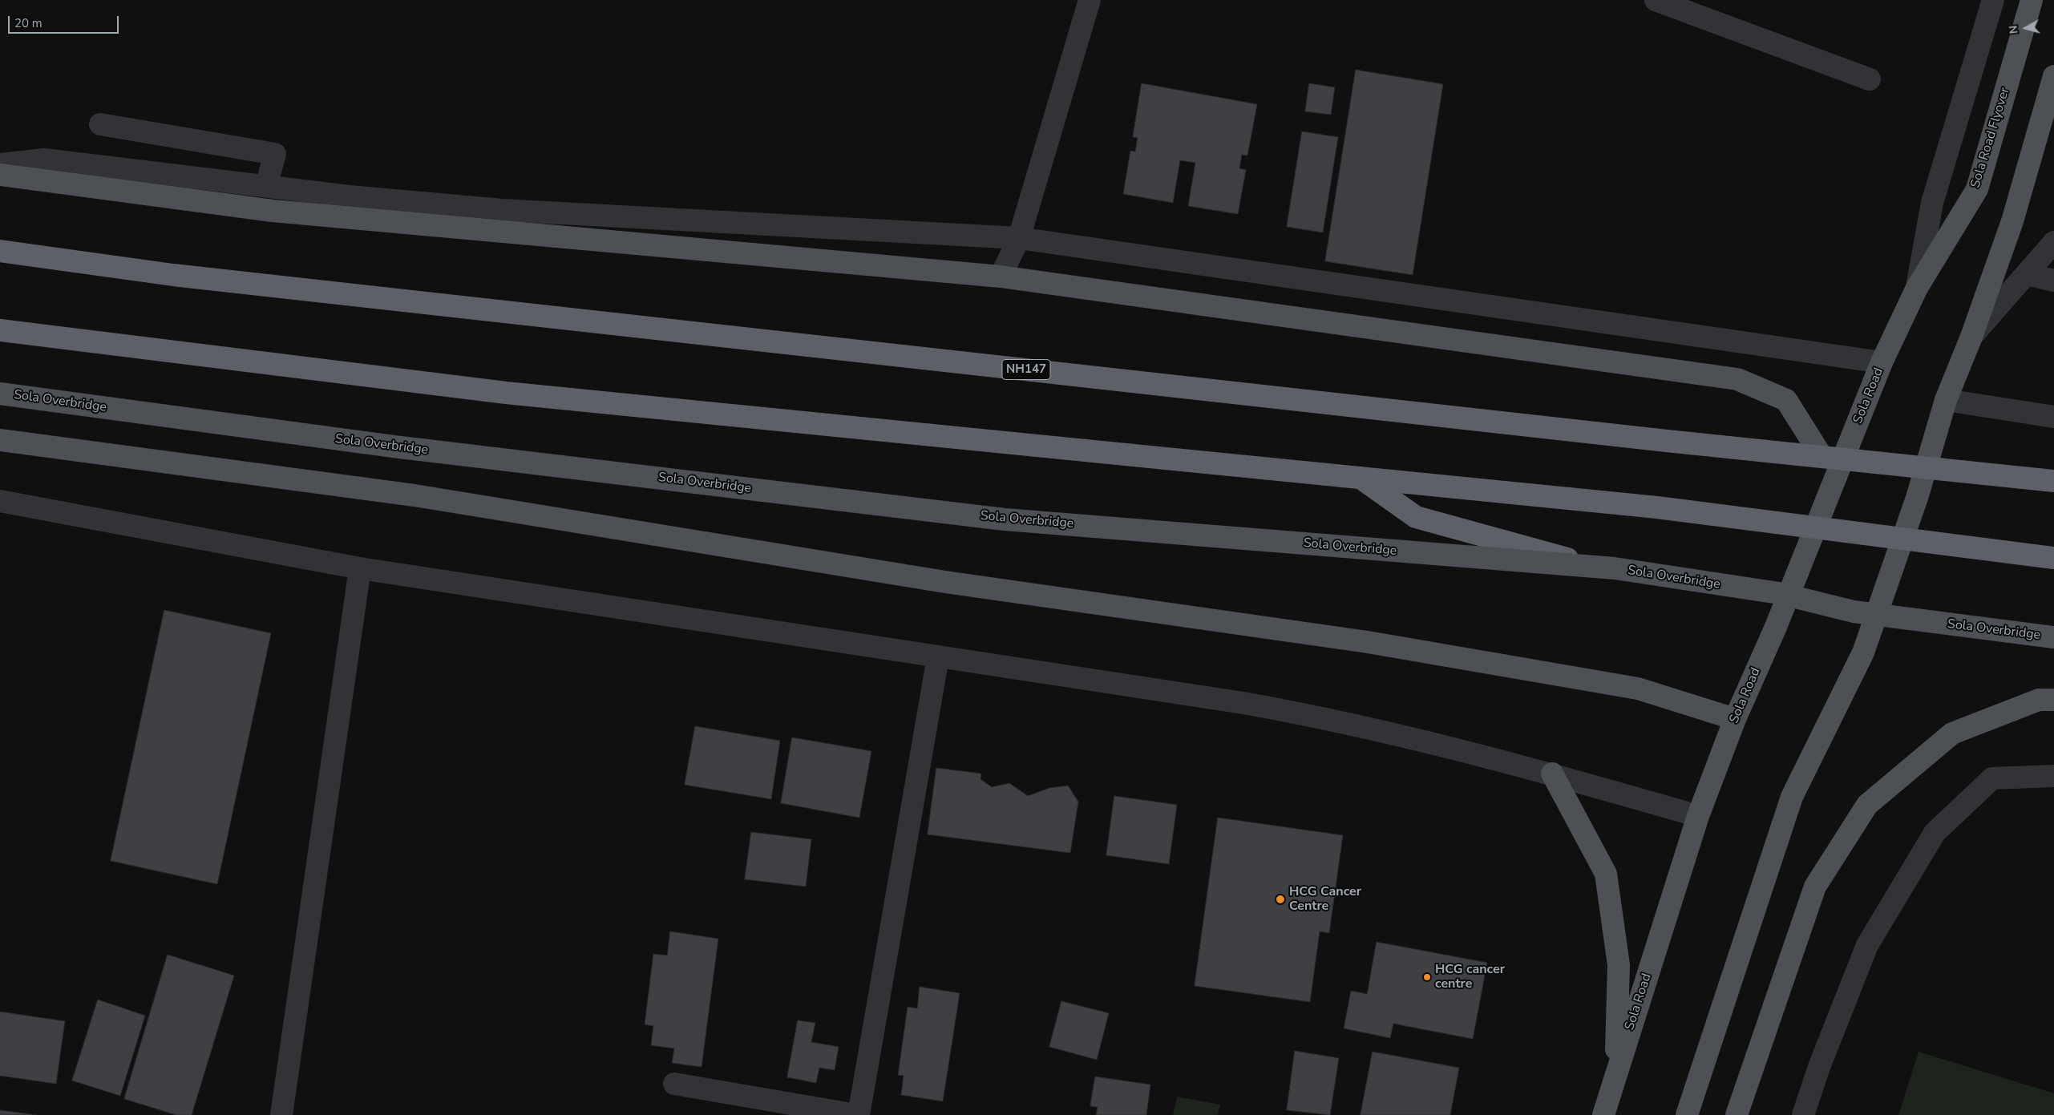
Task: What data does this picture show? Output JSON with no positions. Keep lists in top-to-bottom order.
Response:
{
  "streets": {
    "highway": ["NH147"],
    "main road": ["Sola Road Flyover", "Sola Road", "Sola Overbridge"]
  },
  "crossings": [
    ["Sola Road Flyover", "Sola Road"]
  ],
  "places": ["HCG Cancer Centre", "HCG cancer centre"],
  "scale_bar": "20 m",
  "north": "left"
}
